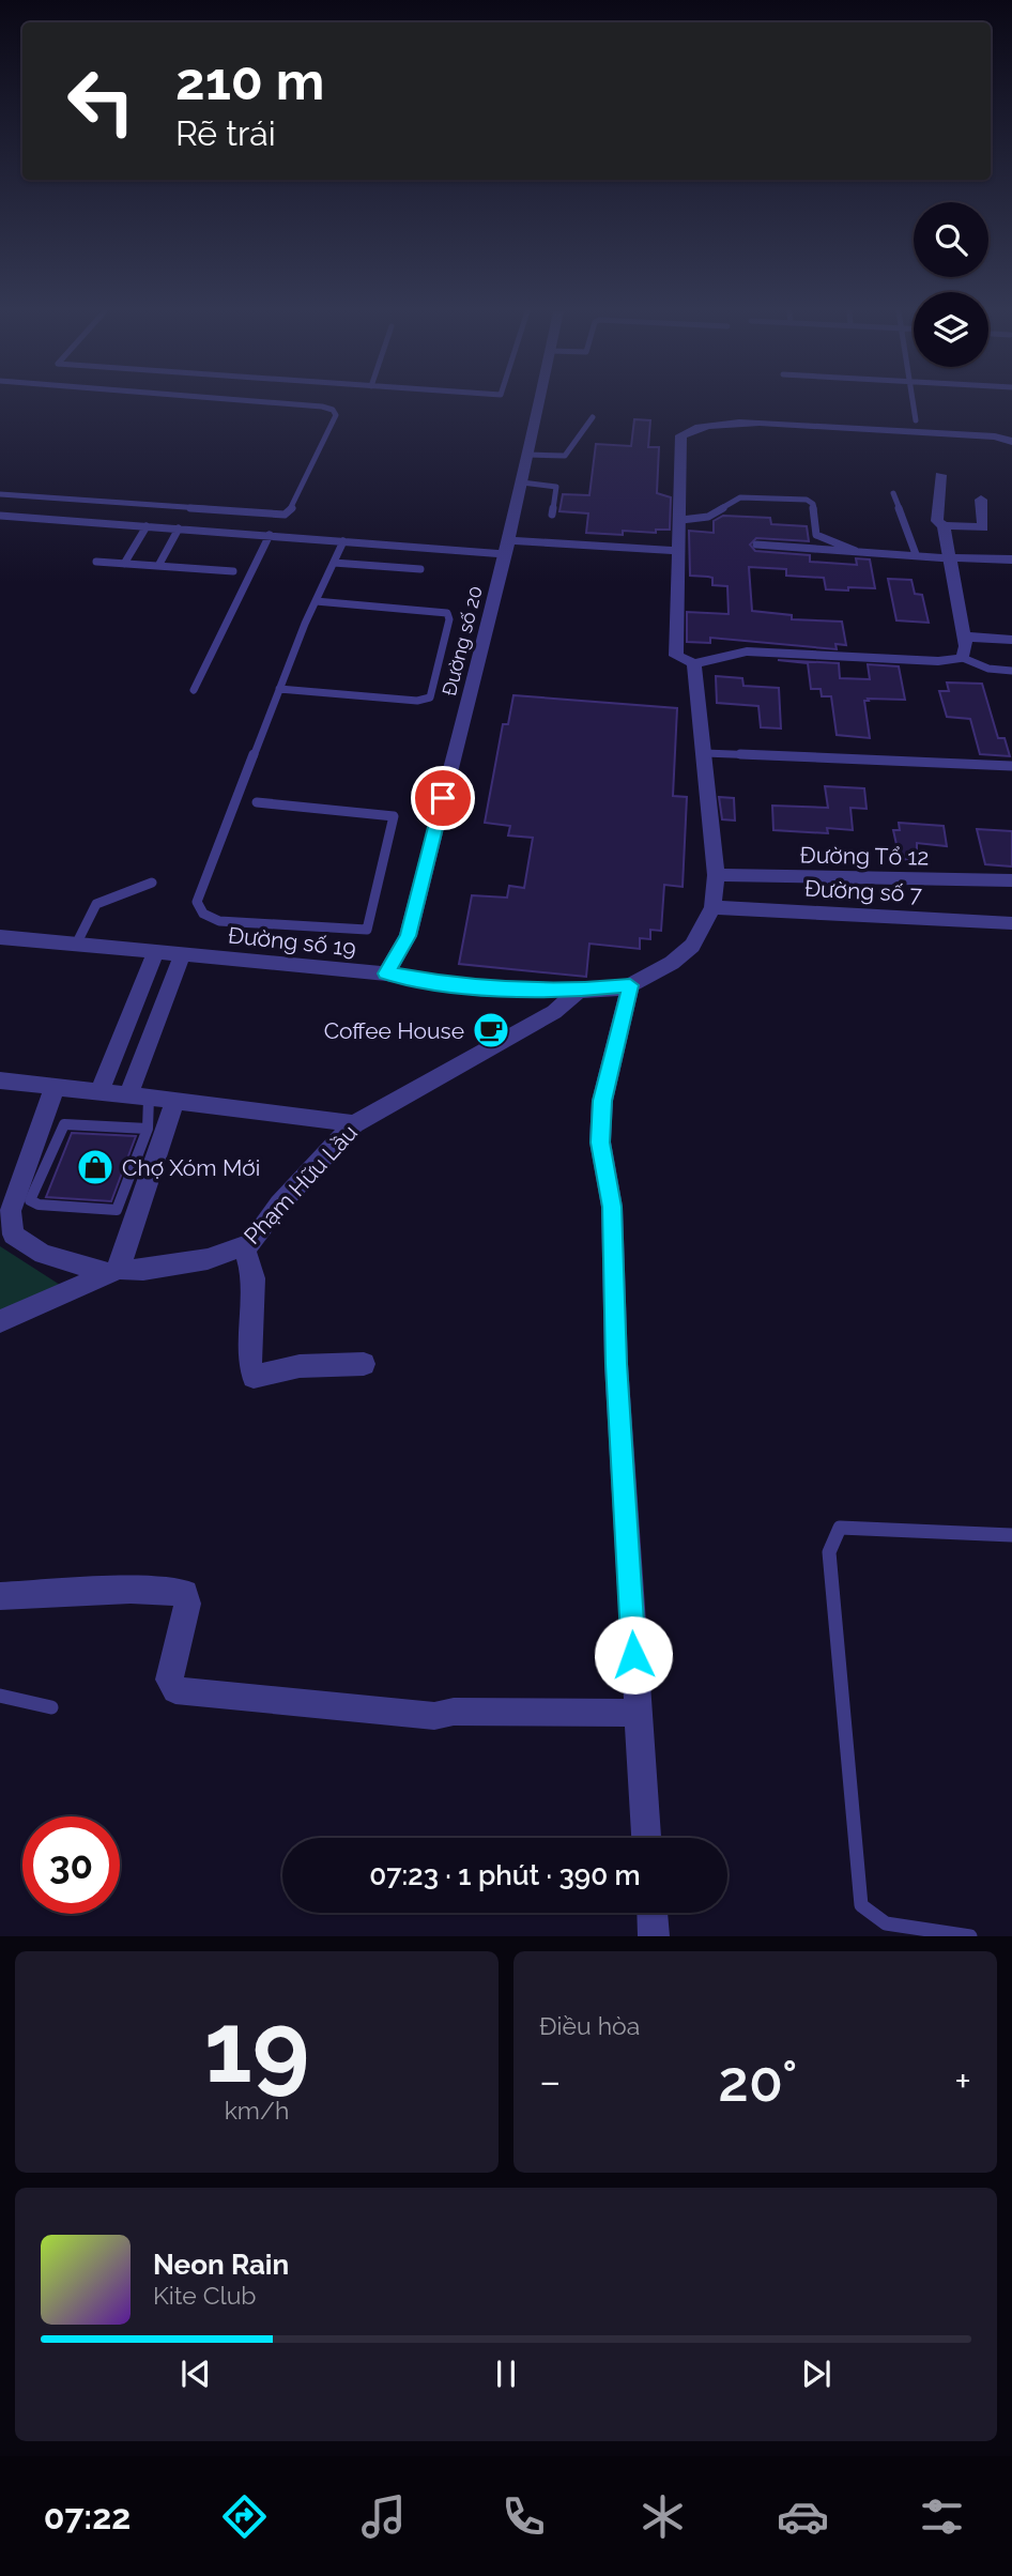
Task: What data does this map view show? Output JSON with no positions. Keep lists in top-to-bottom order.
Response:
{
  "streets": {
    "street": [
      "Đường số 20",
      "Đường Tổ 12",
      "Đường số 7",
      "Đường số 19",
      "Phạm Hữu Lầu"
    ]
  },
  "crossings": [
    ["Đường số 20", "Đường số 19"],
    ["Đường số 19", "Phạm Hữu Lầu"]
  ],
  "places": {
    "cafe": ["Coffee House"],
    "shop": ["Chợ Xóm Mới"]
  },
  "page": {
    "turn": ["210 m", "Rẽ trái"],
    "limit": "30",
    "trip": "07:23 · 1 phút · 390 m",
    "tile": [
      ["19", "km/h"],
      "Điều hòa"
    ],
    "heat": ["−", "20°", "+"],
    "song": ["Neon Rain", "Kite Club"],
    "tabs": "07:22"
  }
}
